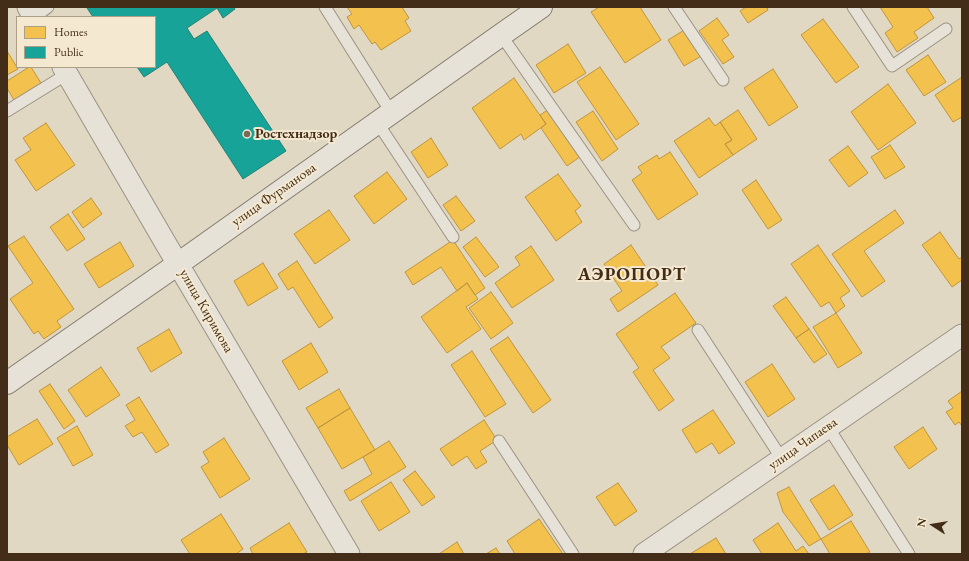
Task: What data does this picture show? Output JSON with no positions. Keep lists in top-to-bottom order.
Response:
{
  "streets": {
    "street": ["улица Фурманова", "улица Киримова", "улица Чапаева"]
  },
  "crossings": [
    ["улица Фурманова", "улица Киримова"]
  ],
  "districts": ["АЭРОПОРТ"],
  "places": ["Ростехнадзор"],
  "legend": ["Homes", "Public"],
  "north": "left"
}
